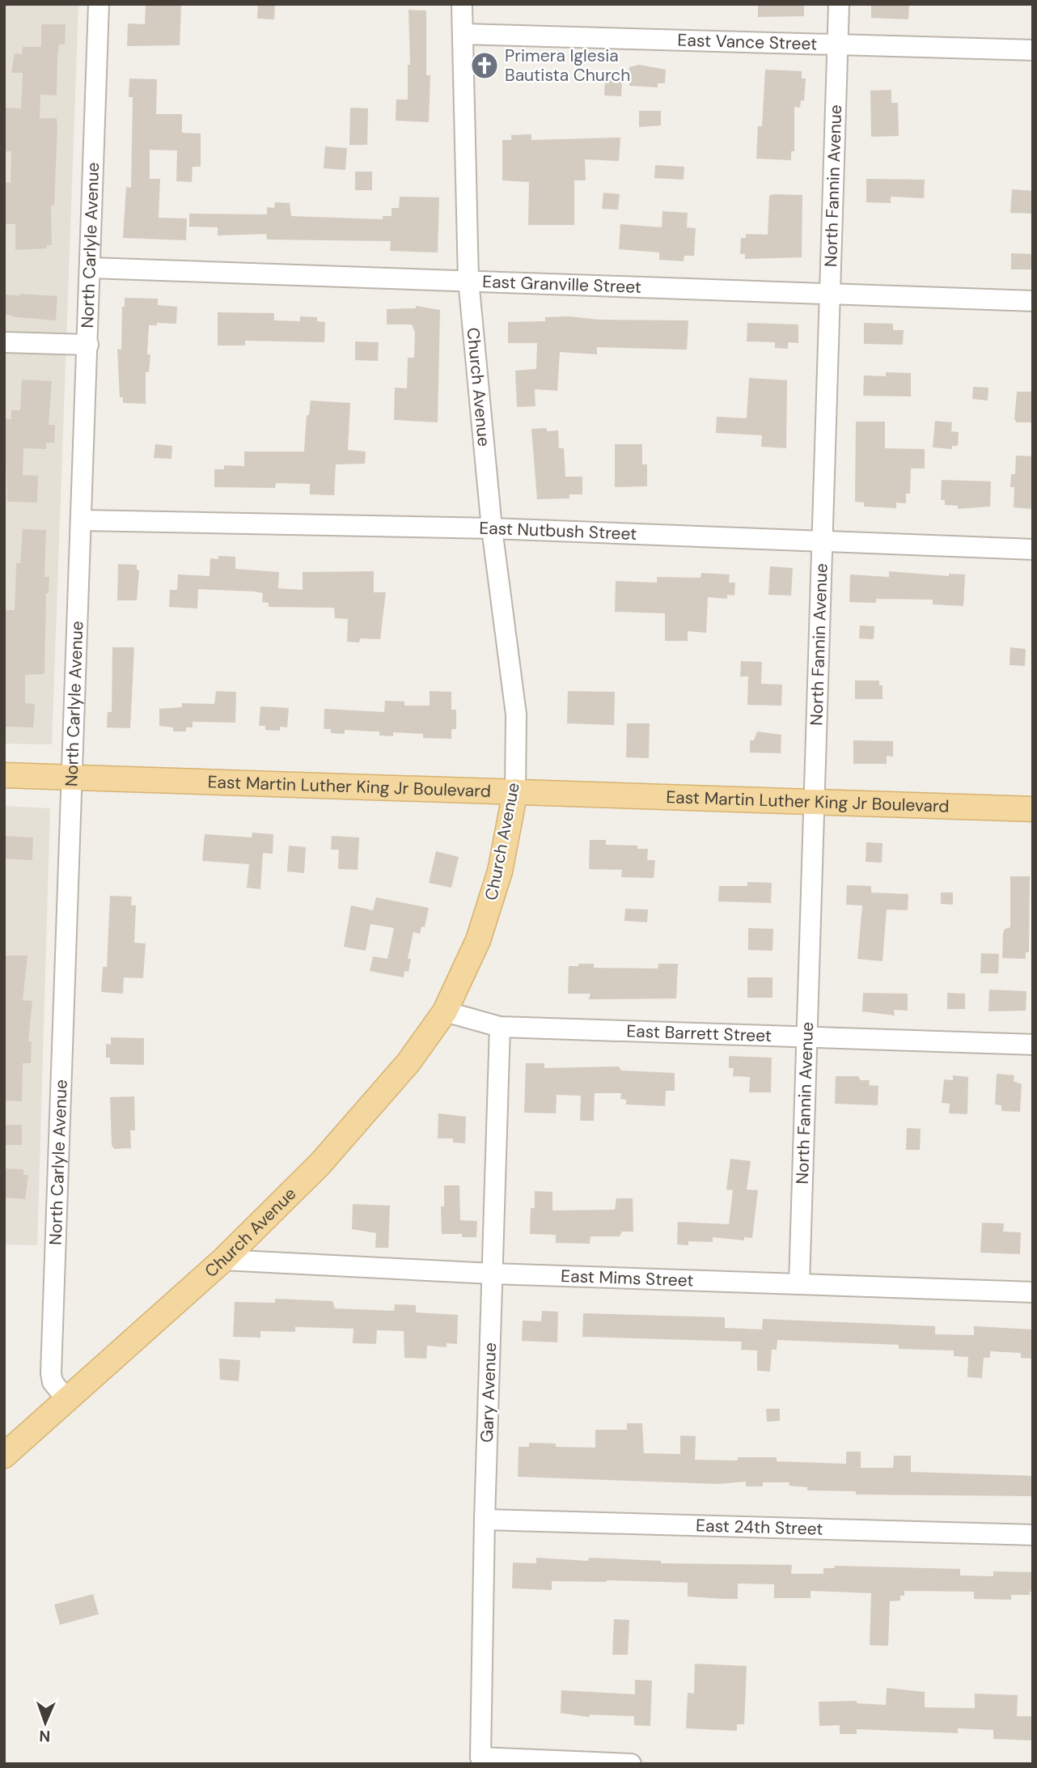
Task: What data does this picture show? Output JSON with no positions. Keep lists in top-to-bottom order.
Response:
{
  "streets": {
    "main road": ["Church Avenue", "East Martin Luther King Jr Boulevard"],
    "street": [
      "East Vance Street",
      "North Fannin Avenue",
      "North Carlyle Avenue",
      "East Granville Street",
      "East Nutbush Street",
      "East Barrett Street",
      "East Mims Street",
      "Gary Avenue",
      "East 24th Street"
    ]
  },
  "crossings": [
    ["East Vance Street", "North Fannin Avenue"],
    ["East Vance Street", "Church Avenue"],
    ["North Fannin Avenue", "East Granville Street"],
    ["North Fannin Avenue", "East Nutbush Street"],
    ["North Fannin Avenue", "East Martin Luther King Jr Boulevard"],
    ["North Fannin Avenue", "East Barrett Street"],
    ["North Fannin Avenue", "East Mims Street"],
    ["North Carlyle Avenue", "East Granville Street"],
    ["North Carlyle Avenue", "Church Avenue"],
    ["North Carlyle Avenue", "East Nutbush Street"],
    ["North Carlyle Avenue", "East Martin Luther King Jr Boulevard"],
    ["East Granville Street", "Church Avenue"],
    ["Church Avenue", "East Nutbush Street"],
    ["Church Avenue", "East Martin Luther King Jr Boulevard"],
    ["Church Avenue", "East Barrett Street"],
    ["Church Avenue", "East Mims Street"],
    ["East Barrett Street", "Gary Avenue"],
    ["East Mims Street", "Gary Avenue"],
    ["Gary Avenue", "East 24th Street"]
  ],
  "places": {
    "church": ["Primera Iglesia Bautista Church"]
  },
  "north": "bottom"
}
